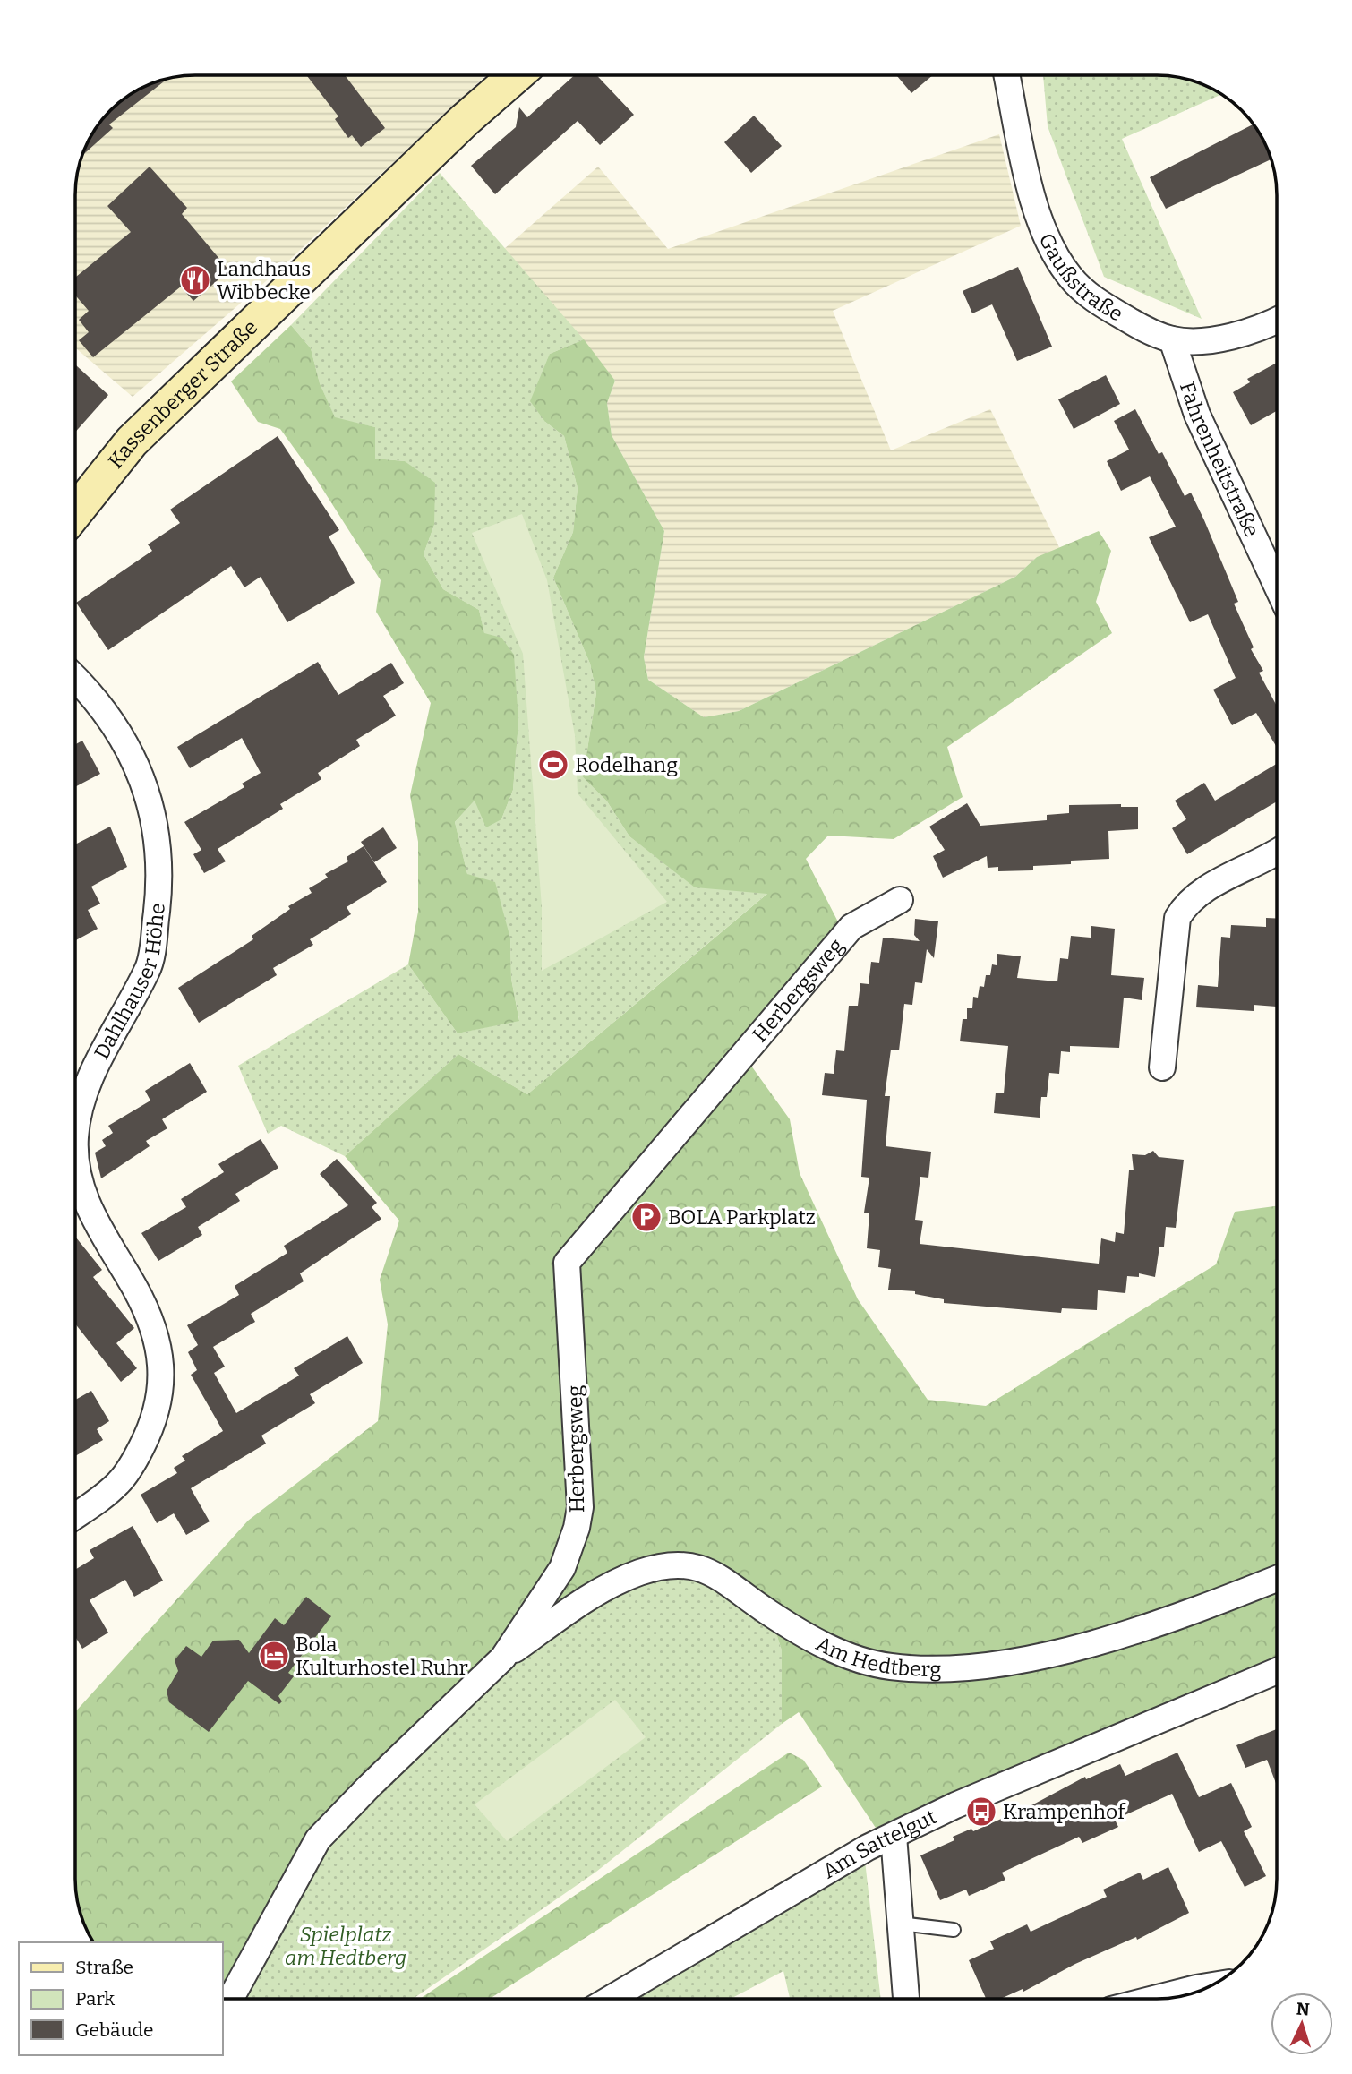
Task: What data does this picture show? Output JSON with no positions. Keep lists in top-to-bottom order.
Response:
{
  "streets": {
    "street": [
      "Gaußstraße",
      "Kassenberger Straße",
      "Fahrenheitstraße",
      "Dahlhauser Höhe",
      "Herbergsweg",
      "Am Hedtberg",
      "Am Sattelgut"
    ]
  },
  "crossings": [
    ["Gaußstraße", "Fahrenheitstraße"],
    ["Herbergsweg", "Am Hedtberg"]
  ],
  "parks": ["Spielplatz am Hedtberg"],
  "places": {
    "restaurant": ["Landhaus Wibbecke"],
    "sports": ["Rodelhang"],
    "parking": ["BOLA Parkplatz"],
    "hotel": ["Bola Kulturhostel Ruhr"],
    "bus stop": ["Krampenhof"]
  },
  "legend": ["Straße", "Park", "Gebäude"],
  "north": "top"
}
